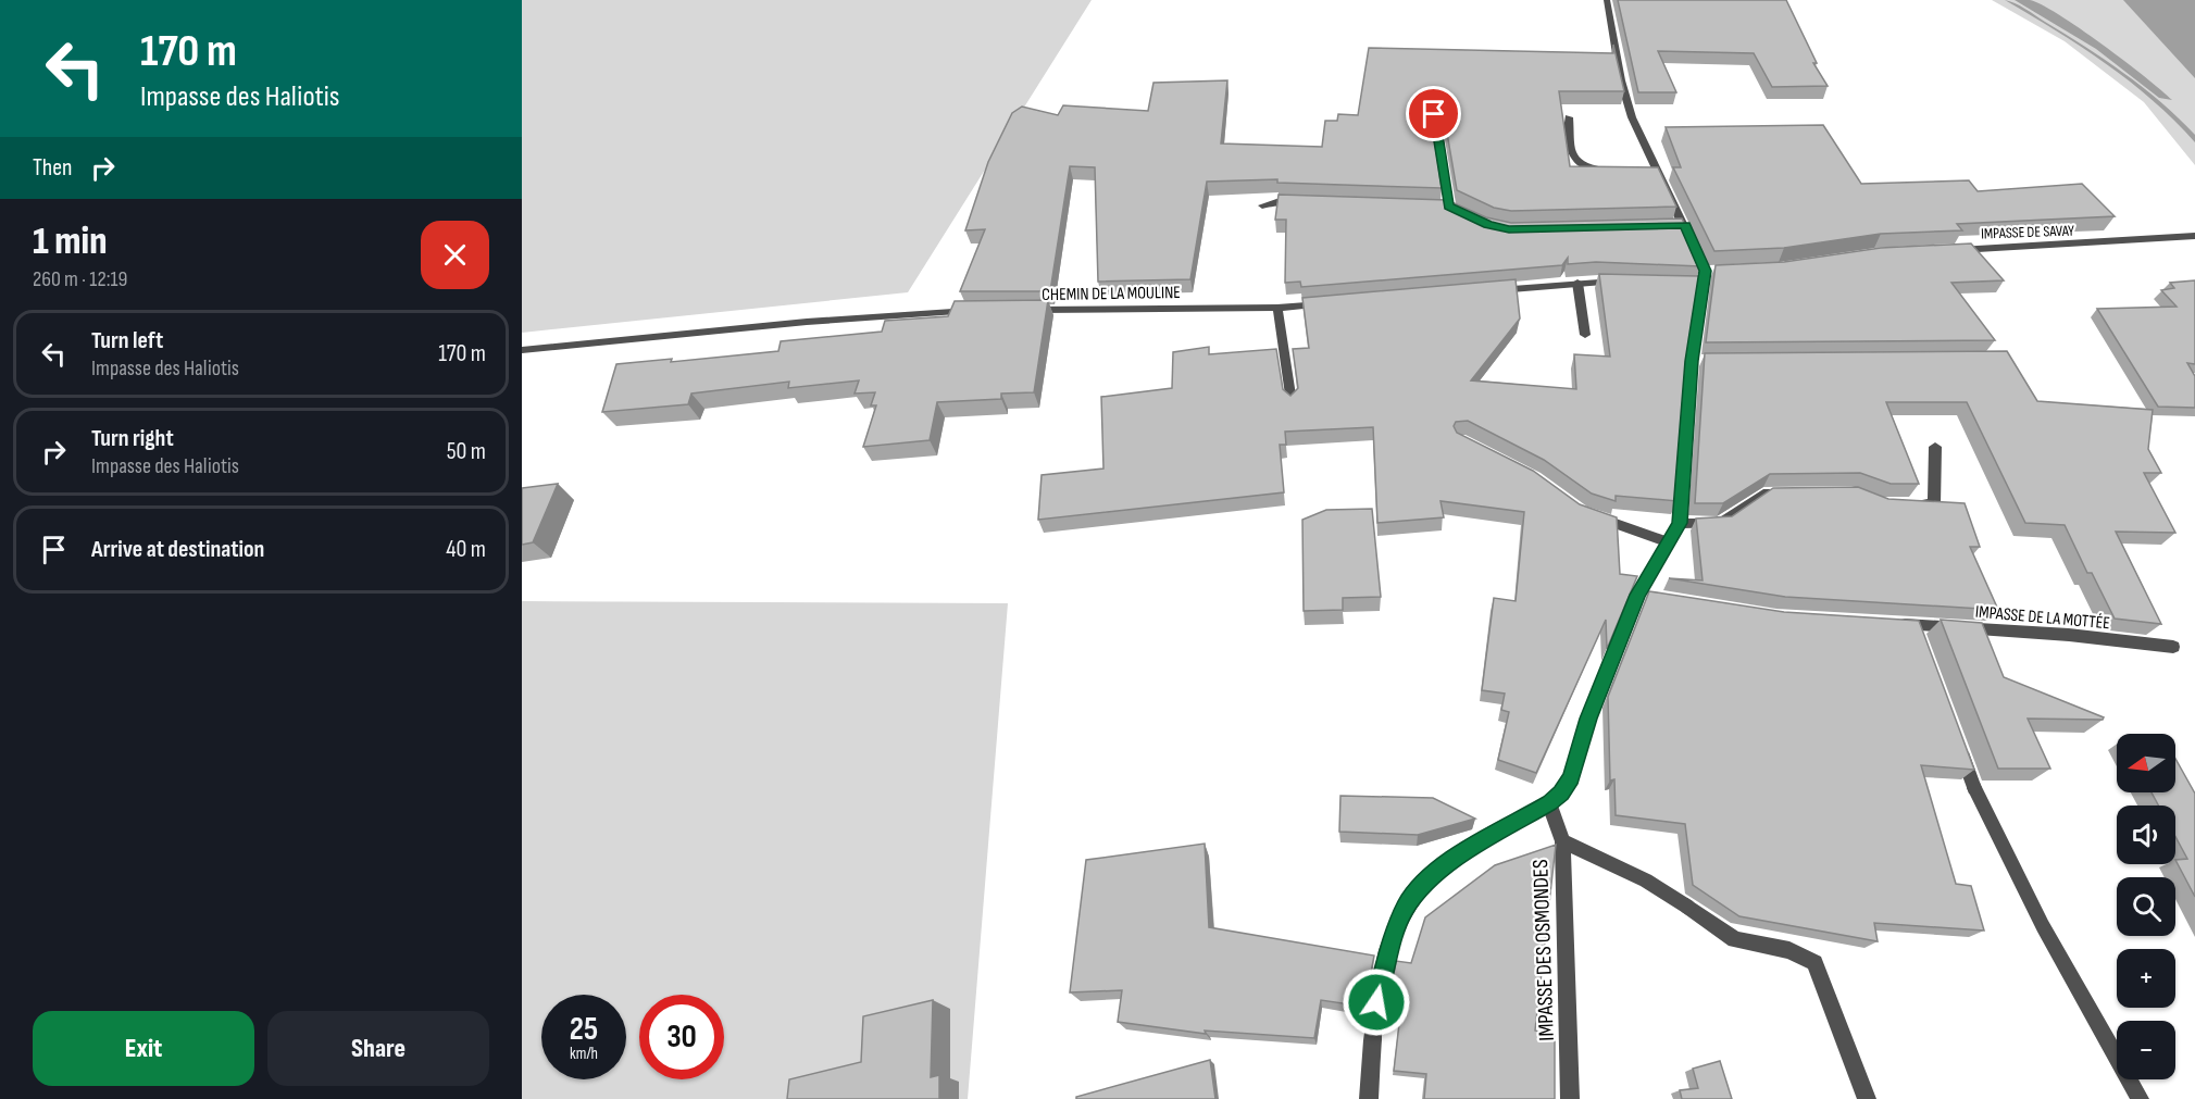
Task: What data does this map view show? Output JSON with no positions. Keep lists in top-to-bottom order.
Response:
{
  "streets": {
    "street": [
      "IMPASSE DE SAVAY",
      "CHEMIN DE LA MOULINE",
      "IMPASSE DE LA MOTTÉE",
      "IMPASSE DES OSMONDES"
    ]
  },
  "north": "left",
  "page": {
    "turn": ["170 m", "Impasse des Haliotis"],
    "then": "Then",
    "heading": ["1 min", "260 m · 12:19"],
    "list": [
      {
        "name": "Turn left",
        "note": "Impasse des Haliotis",
        "value": "170 m"
      },
      {
        "name": "Turn right",
        "note": "Impasse des Haliotis",
        "value": "50 m"
      },
      {
        "name": "Arrive at destination",
        "value": "40 m"
      }
    ],
    "map_buttons": ["+", "−"],
    "speed": "25 km/h",
    "limit": "30",
    "buttons": ["Exit", "Share"]
  }
}
